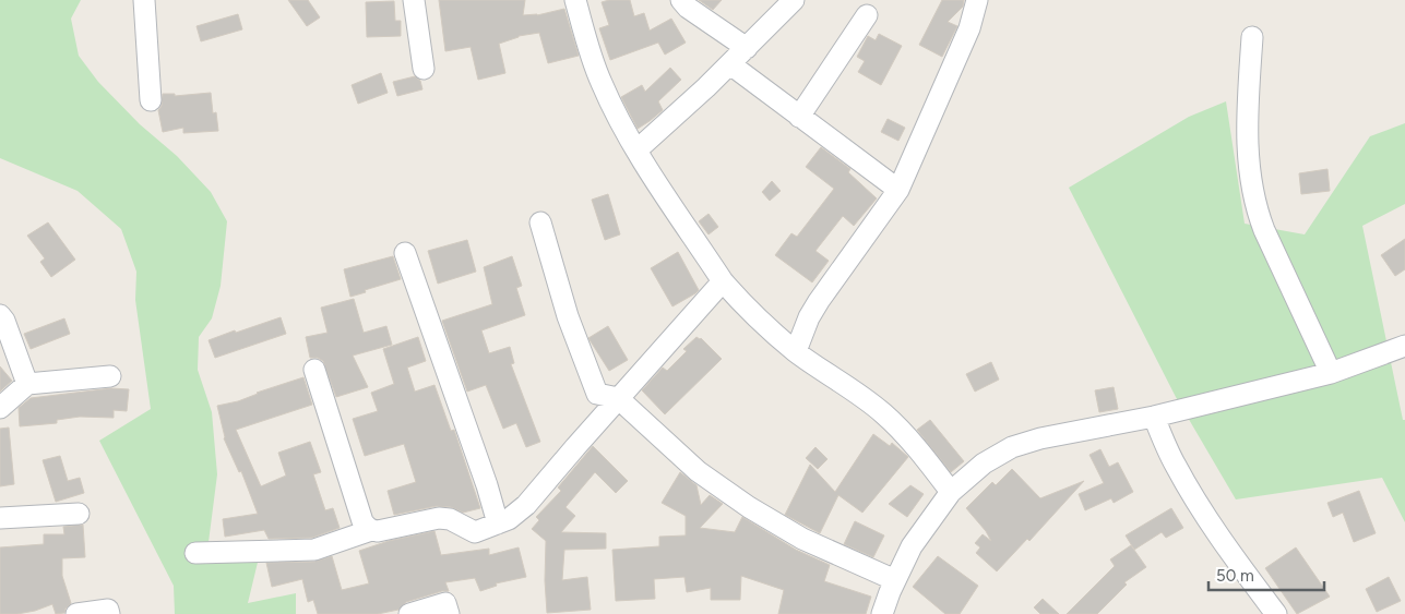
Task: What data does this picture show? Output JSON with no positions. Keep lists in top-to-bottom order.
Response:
{
  "scale_bar": "50 m"
}
